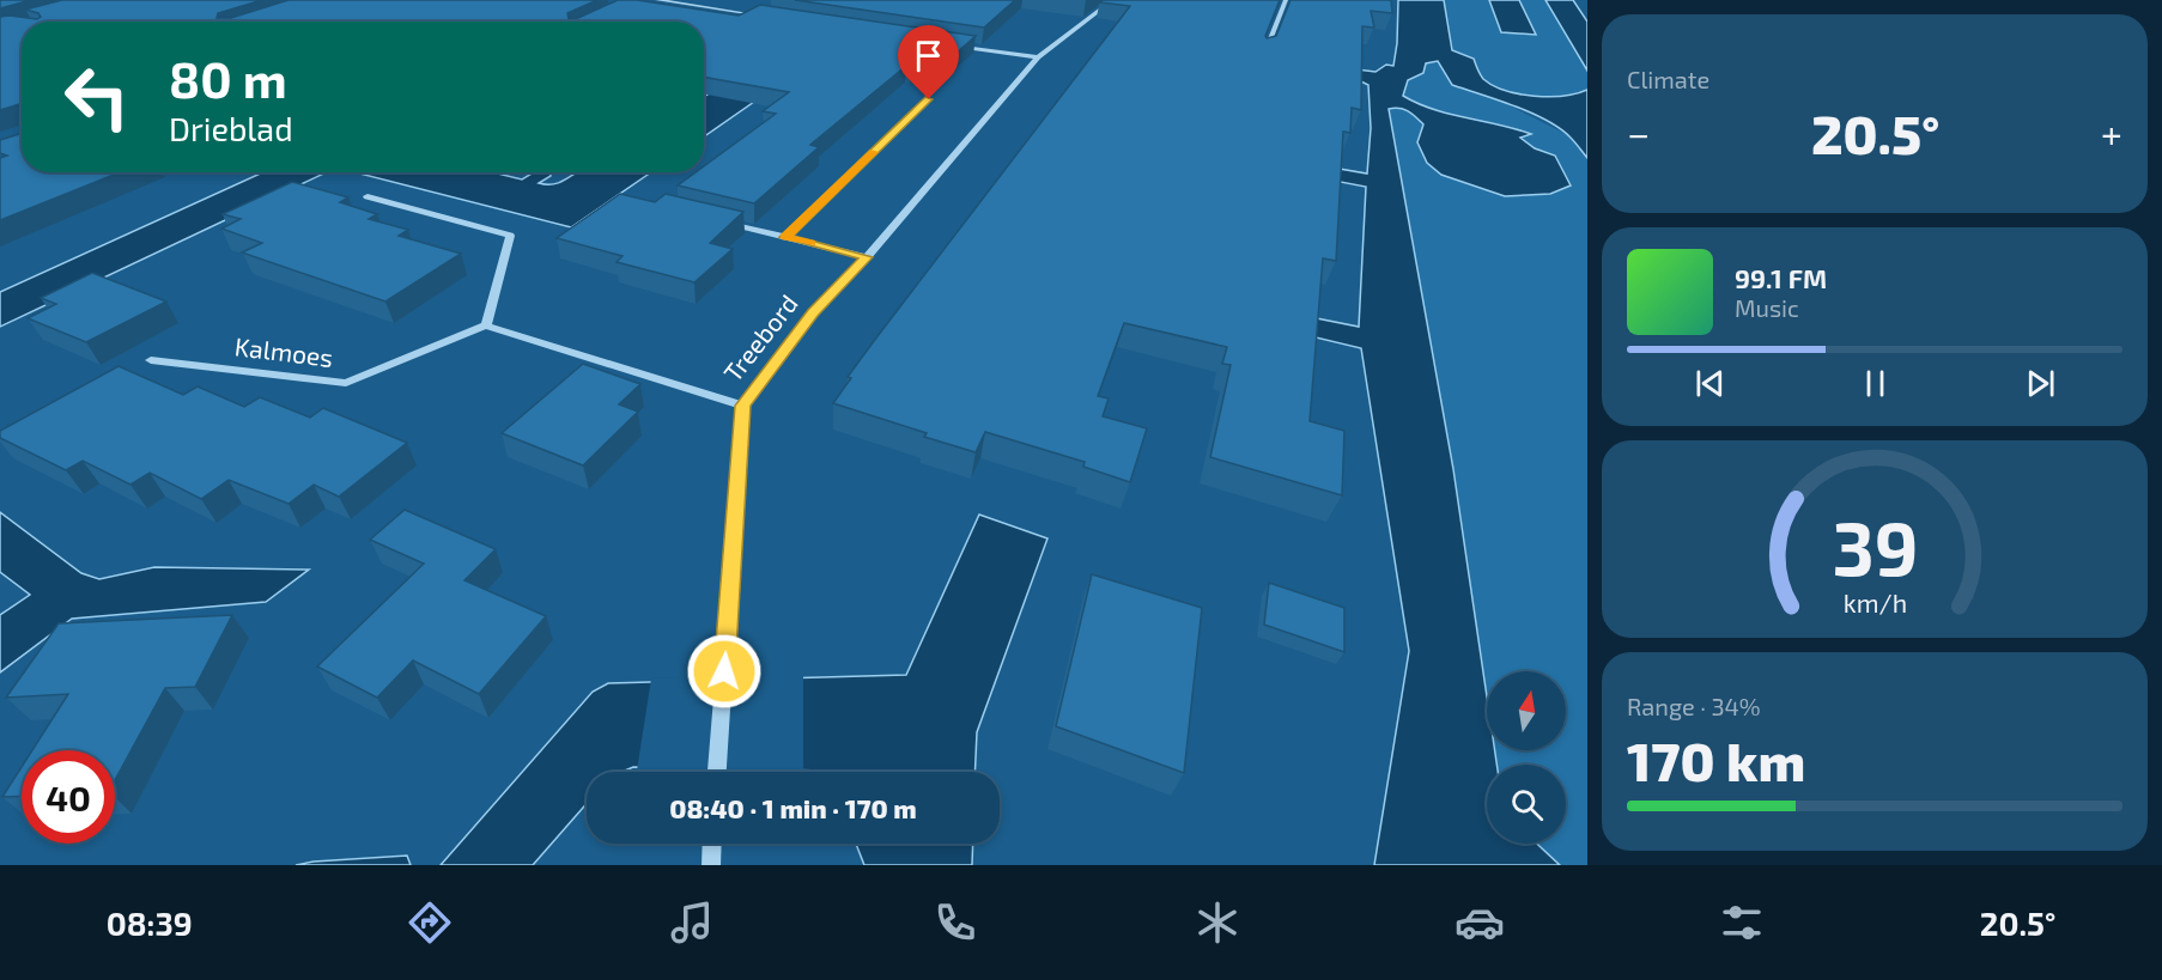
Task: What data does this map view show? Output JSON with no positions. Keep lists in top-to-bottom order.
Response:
{
  "streets": {
    "street": ["Treebord", "Kalmoes"]
  },
  "north": "top",
  "page": {
    "tile": [
      "Climate",
      ["Range · 34%", "170 km"]
    ],
    "turn": ["80 m", "Drieblad"],
    "heat": ["−", "20.5°", "+"],
    "song": ["99.1 FM", "Music"],
    "limit": "40",
    "trip": "08:40 · 1 min · 170 m",
    "tabs": ["08:39", "20.5°"],
    "gauge": ["39", "km/h"]
  }
}
